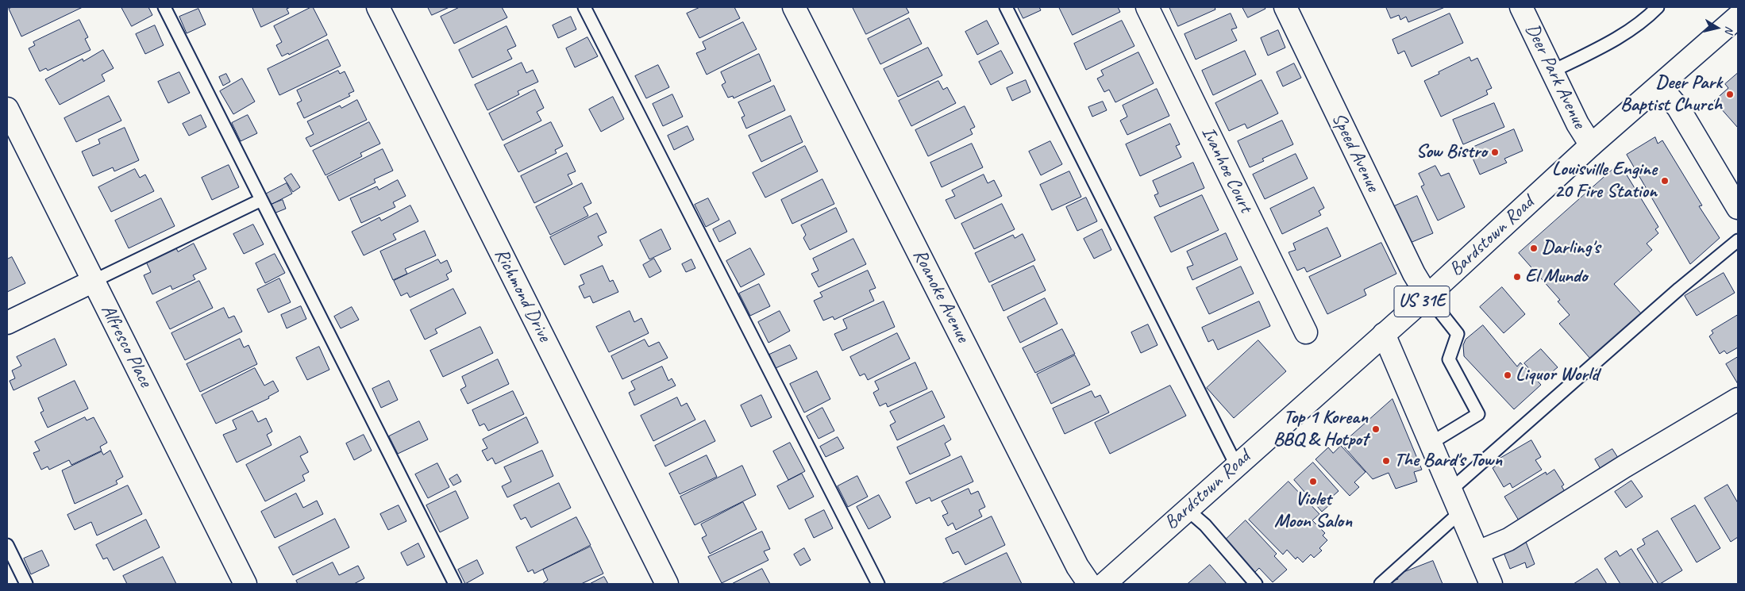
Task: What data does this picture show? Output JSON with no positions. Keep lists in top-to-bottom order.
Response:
{
  "streets": {
    "street": [
      "Deer Park Avenue",
      "Speed Avenue",
      "Ivanhoe Court",
      "Bardstown Road",
      "Richmond Drive",
      "Roanoke Avenue",
      "US 31E",
      "Alfresco Place"
    ]
  },
  "crossings": [
    ["Deer Park Avenue", "Bardstown Road"],
    ["Speed Avenue", "Bardstown Road"]
  ],
  "places": [
    "Deer Park Baptist Church",
    "Sow Bistro",
    "Louisville Engine 20 Fire Station",
    "Darling's",
    "El Mundo",
    "Liquor World",
    "Top 1 Korean BBQ & Hotpot",
    "The Bard's Town",
    "Violet Moon Salon"
  ],
  "north": "right"
}
